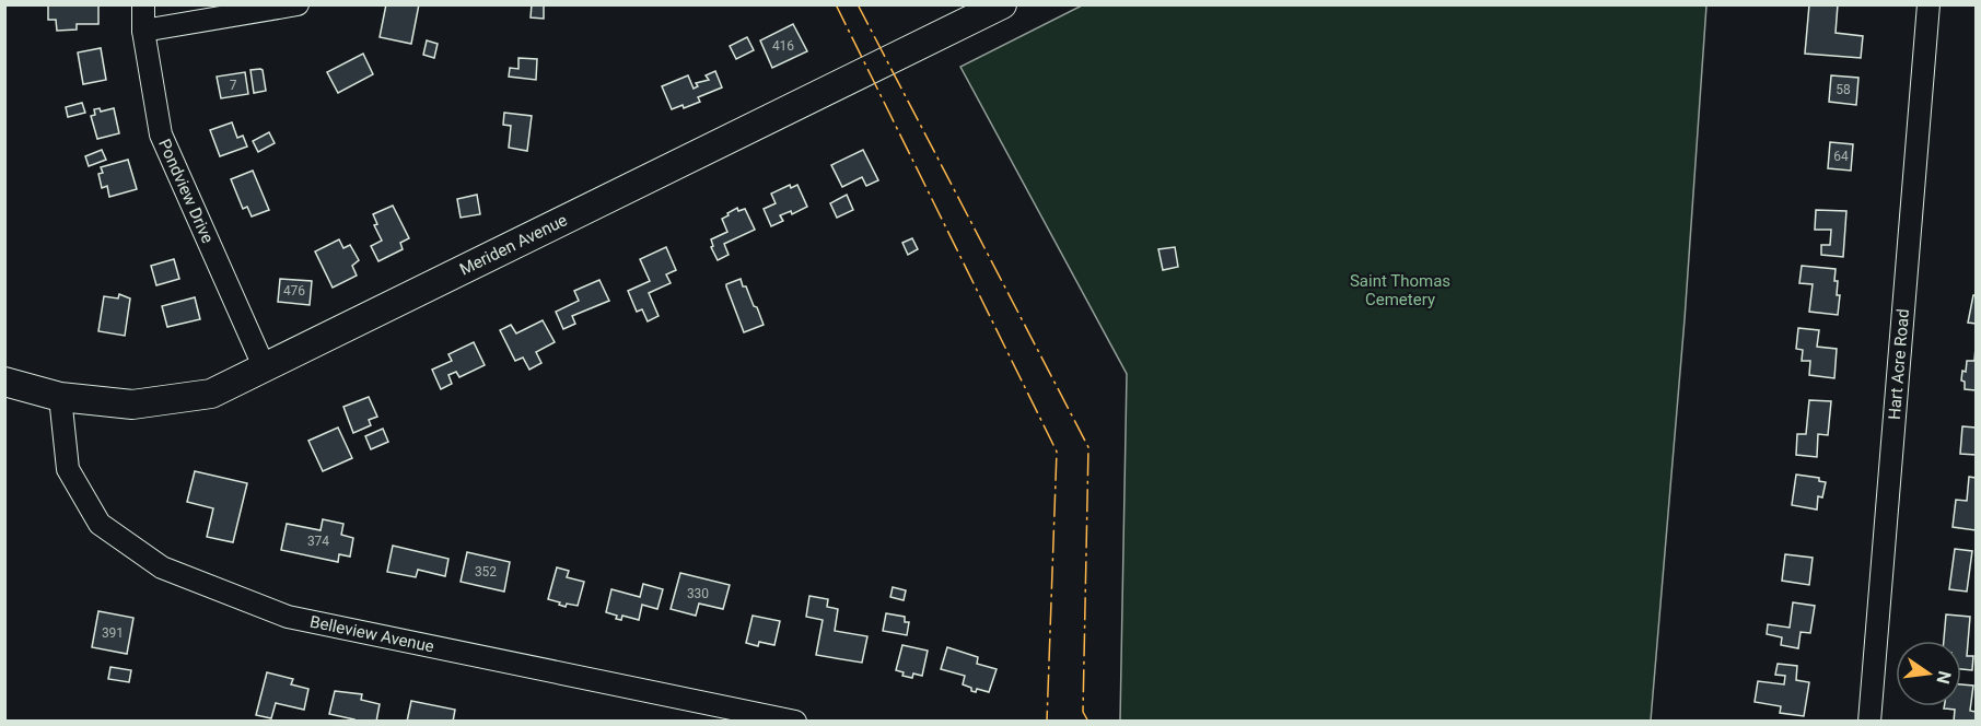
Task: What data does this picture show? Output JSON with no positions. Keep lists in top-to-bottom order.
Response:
{
  "streets": {
    "main road": ["Meriden Avenue"],
    "street": ["Pondview Drive", "Hart Acre Road", "Belleview Avenue"]
  },
  "crossings": [
    ["Pondview Drive", "Meriden Avenue"],
    ["Meriden Avenue", "Belleview Avenue"]
  ],
  "parks": ["Saint Thomas Cemetery"],
  "house_numbers": [
    "416",
    "7",
    "58",
    "64",
    "476",
    "374",
    "352",
    "330",
    "391"
  ],
  "north": "right"
}
